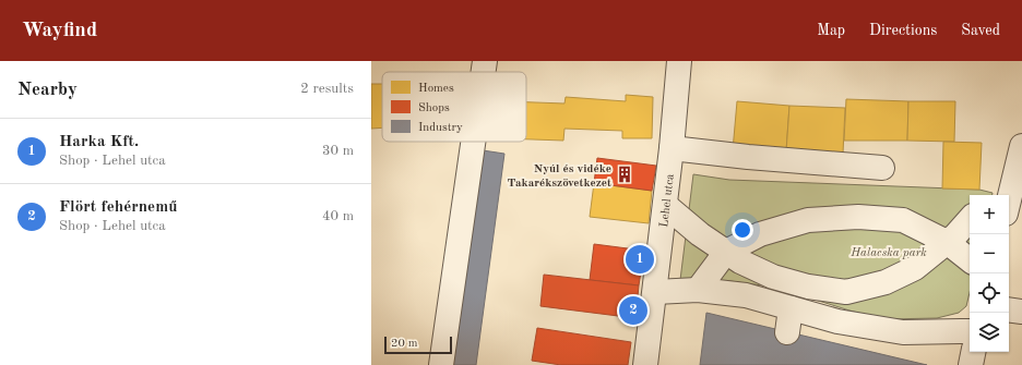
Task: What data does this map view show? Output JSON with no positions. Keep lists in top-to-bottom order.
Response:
{
  "streets": {
    "street": ["Lehel utca"]
  },
  "parks": ["Halacska park"],
  "places": {
    "building": ["Nyúl és vidéke Takarékszövetkezet"]
  },
  "legend": ["Homes", "Shops", "Industry"],
  "scale_bar": "20 m",
  "page": {
    "header": "Wayfind",
    "nav": ["Map", "Directions", "Saved"],
    "heading": ["Nearby", "2 results"],
    "list": [
      {
        "mark": "1",
        "name": "Harka Kft.",
        "note": "Shop · Lehel utca",
        "value": "30 m"
      },
      {
        "mark": "2",
        "name": "Flört fehérnemű",
        "note": "Shop · Lehel utca",
        "value": "40 m"
      }
    ],
    "map_buttons": ["+", "−"],
    "pins": ["1", "2"],
    "scale": "20 m"
  }
}
